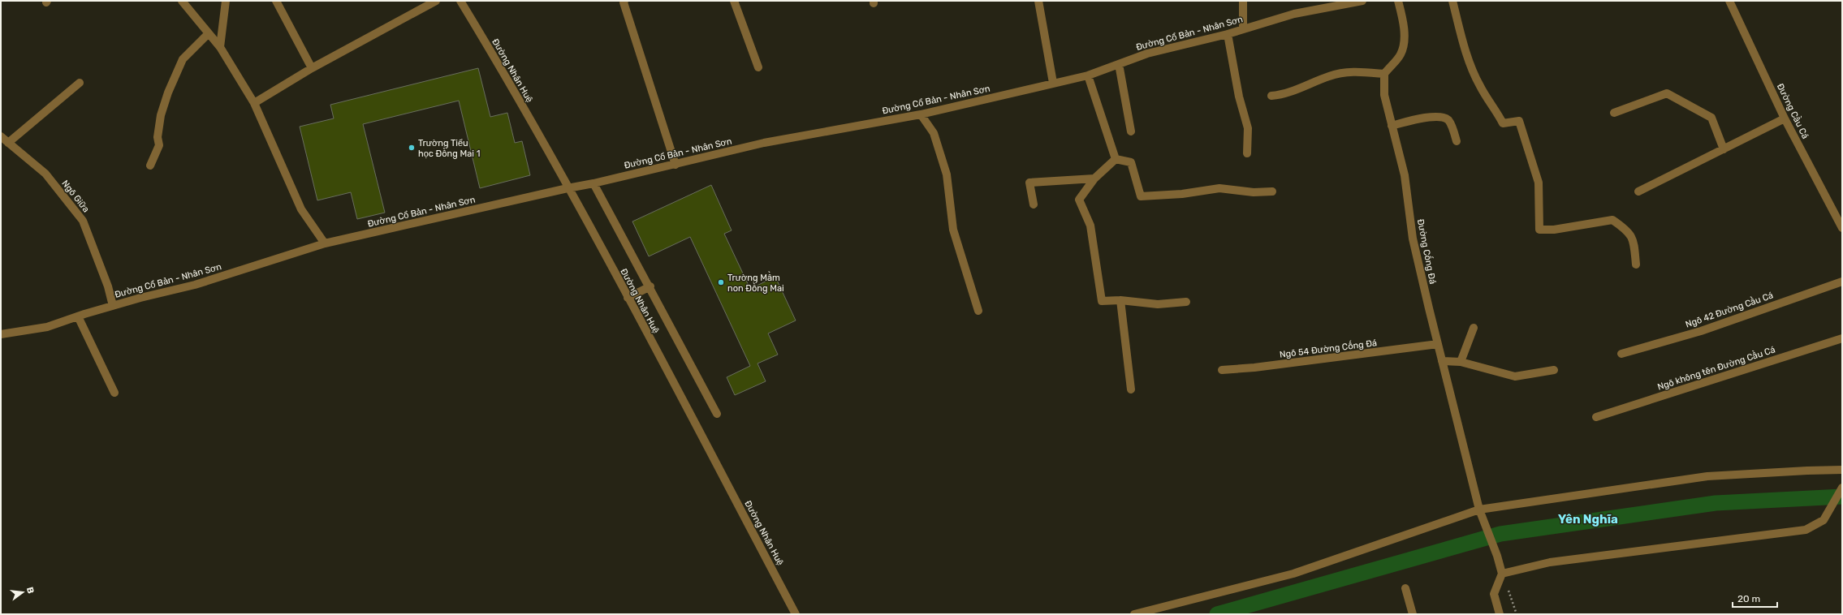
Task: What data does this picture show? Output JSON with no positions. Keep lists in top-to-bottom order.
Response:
{
  "streets": {
    "street": [
      "Đường Cổ Bản - Nhân Sơn",
      "Đường Nhân Huệ",
      "Đường Cầu Cá",
      "Ngõ Giữa",
      "Đường Cống Đá",
      "Ngõ 42 Đường Cầu Cá",
      "Ngõ 54 Đường Cống Đá",
      "Ngõ không tên Đường Cầu Cá"
    ]
  },
  "crossings": [
    ["Đường Cổ Bản - Nhân Sơn", "Đường Nhân Huệ"],
    ["Đường Cổ Bản - Nhân Sơn", "Ngõ Giữa"],
    ["Đường Cống Đá", "Ngõ 54 Đường Cống Đá"]
  ],
  "districts": ["Yên Nghĩa"],
  "places": ["Trường Tiểu học Đồng Mai 1", "Trường Mầm non Đồng Mai"],
  "scale_bar": "20 m",
  "north": "right"
}
